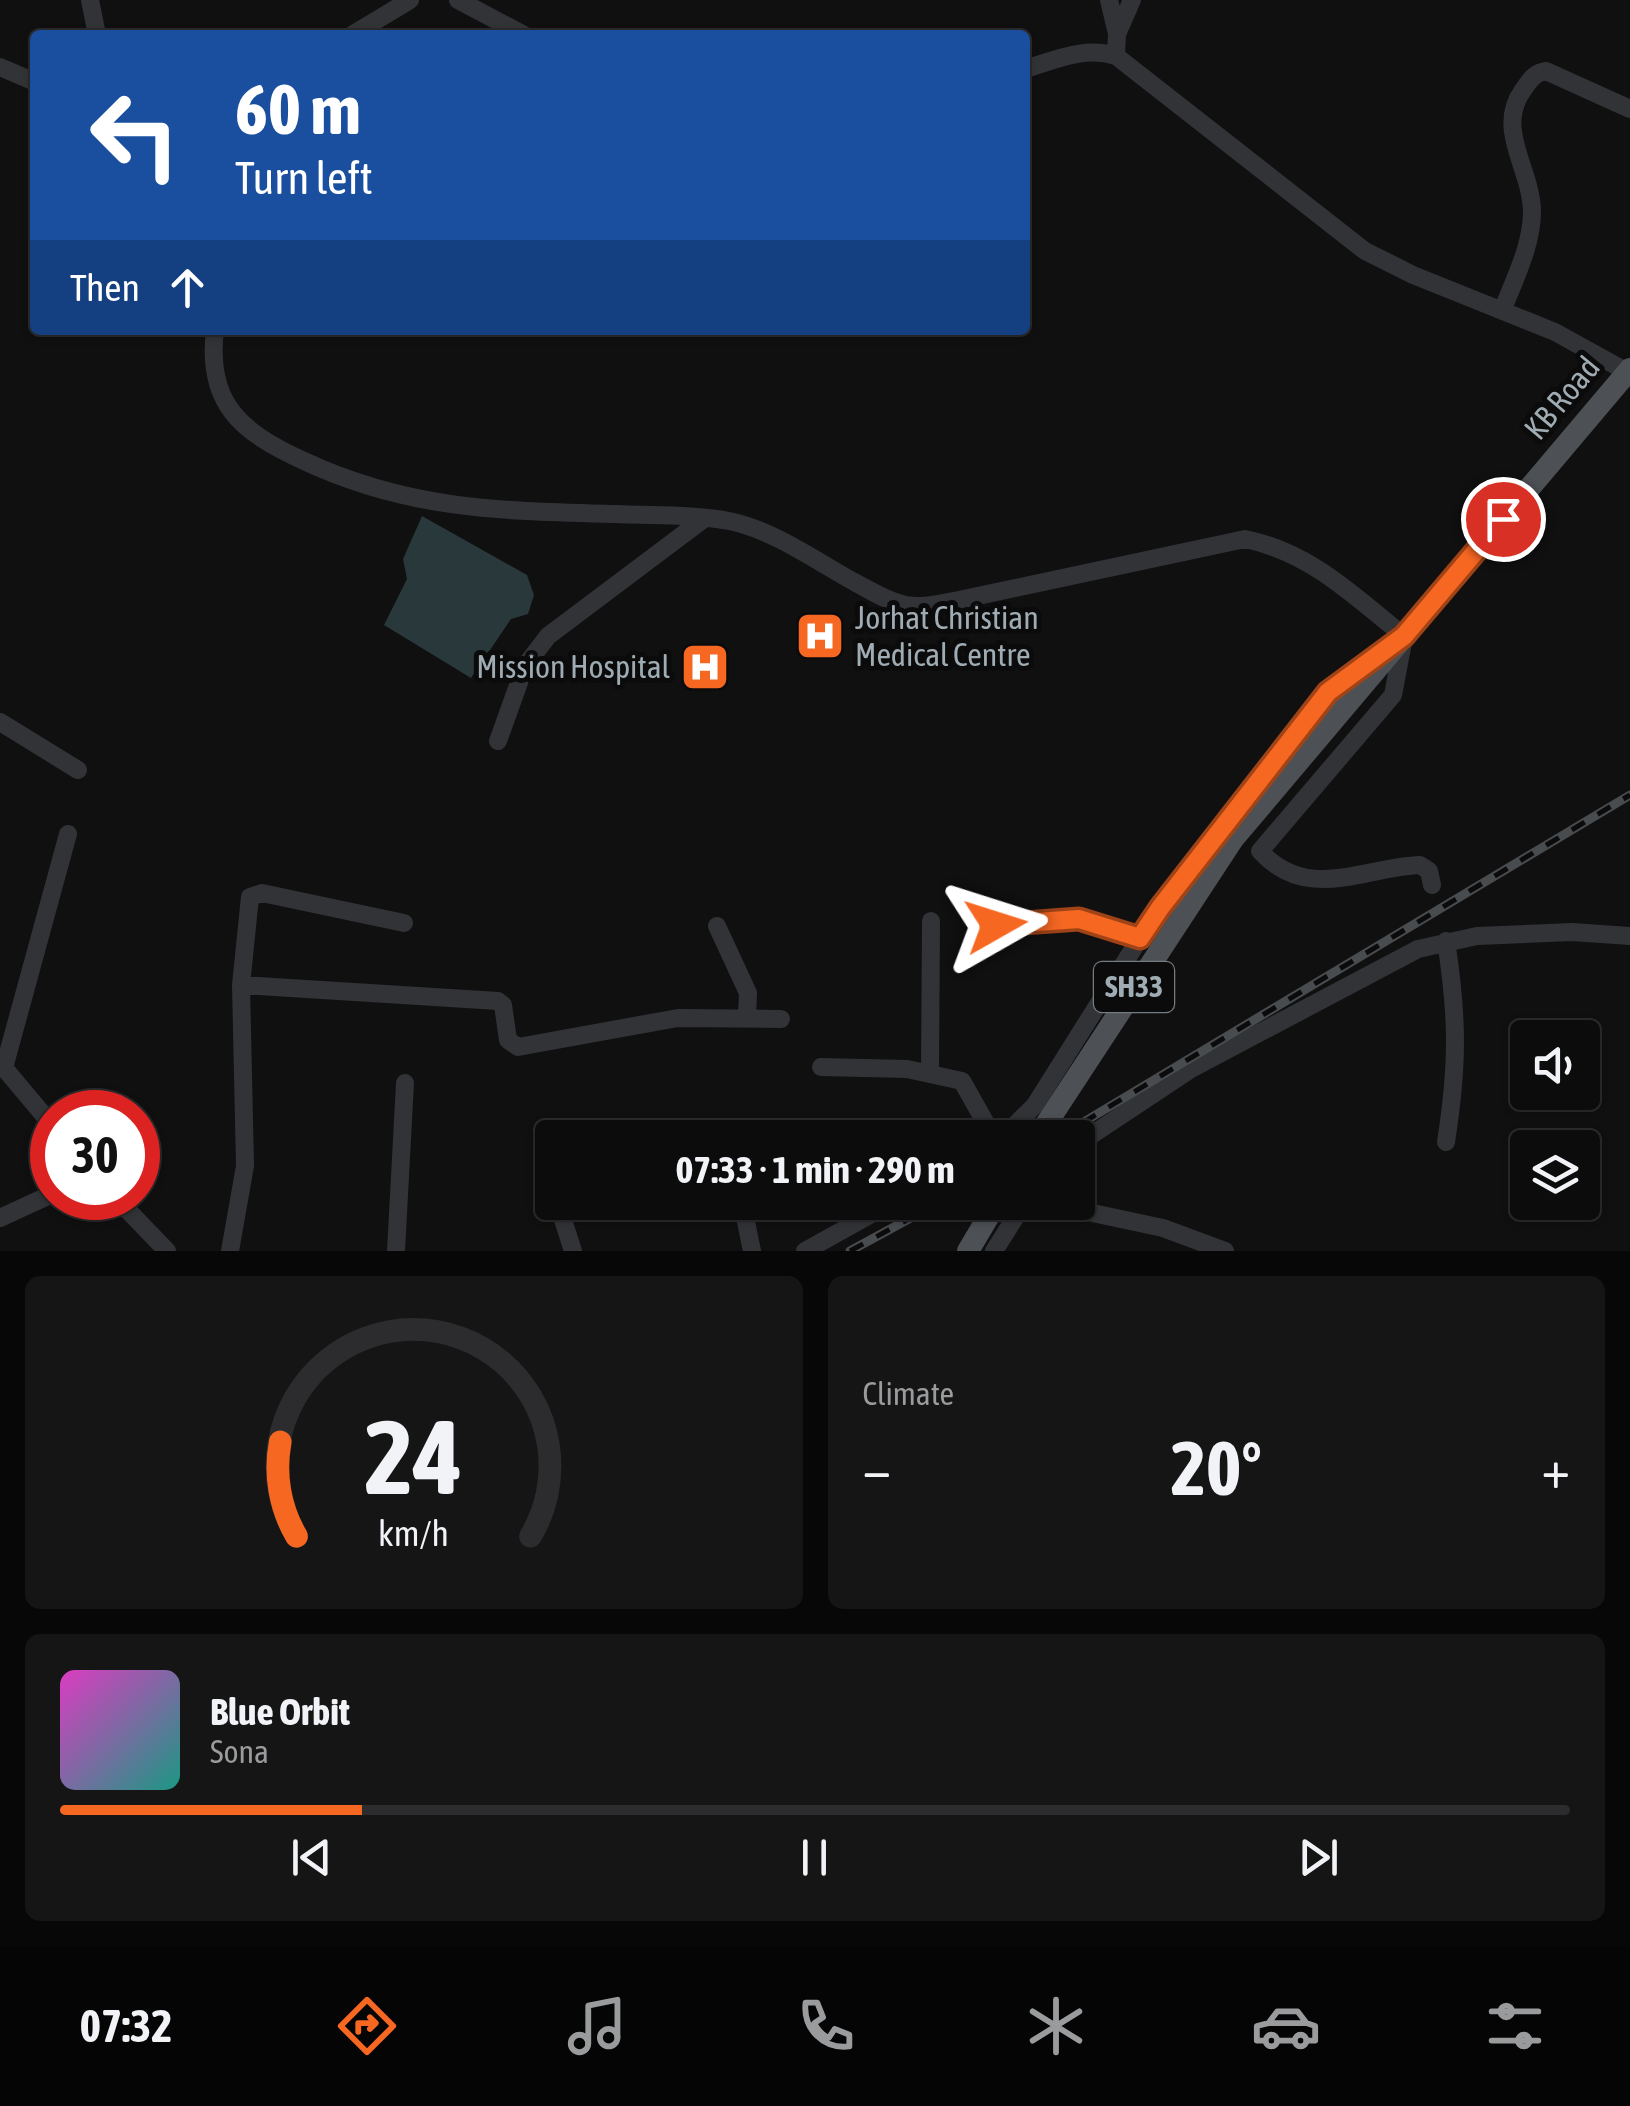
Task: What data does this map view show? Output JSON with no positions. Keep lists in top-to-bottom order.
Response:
{
  "streets": {
    "main road": ["KB Road", "SH33"]
  },
  "places": {
    "hospital": ["Jorhat Christian Medical Centre", "Mission Hospital"]
  },
  "page": {
    "turn": ["60 m", "Turn left"],
    "then": "Then",
    "limit": "30",
    "trip": "07:33 · 1 min · 290 m",
    "tile": "Climate",
    "heat": ["−", "20°", "+"],
    "song": ["Blue Orbit", "Sona"],
    "tabs": "07:32",
    "gauge": ["24", "km/h"]
  }
}
